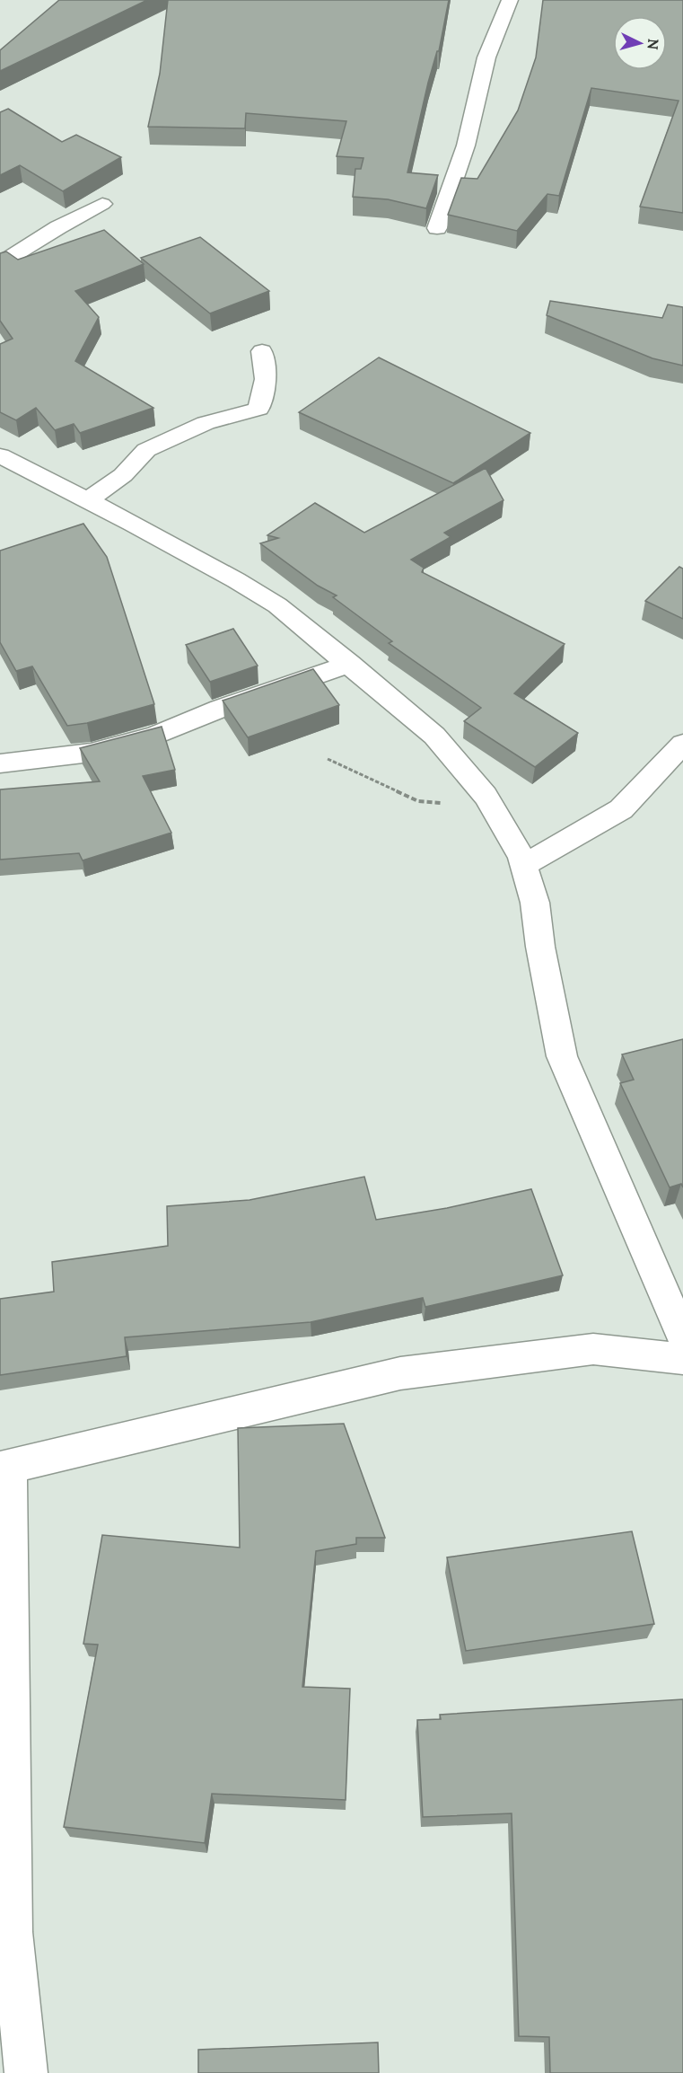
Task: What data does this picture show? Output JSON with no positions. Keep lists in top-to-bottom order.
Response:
{
  "north": "right"
}
